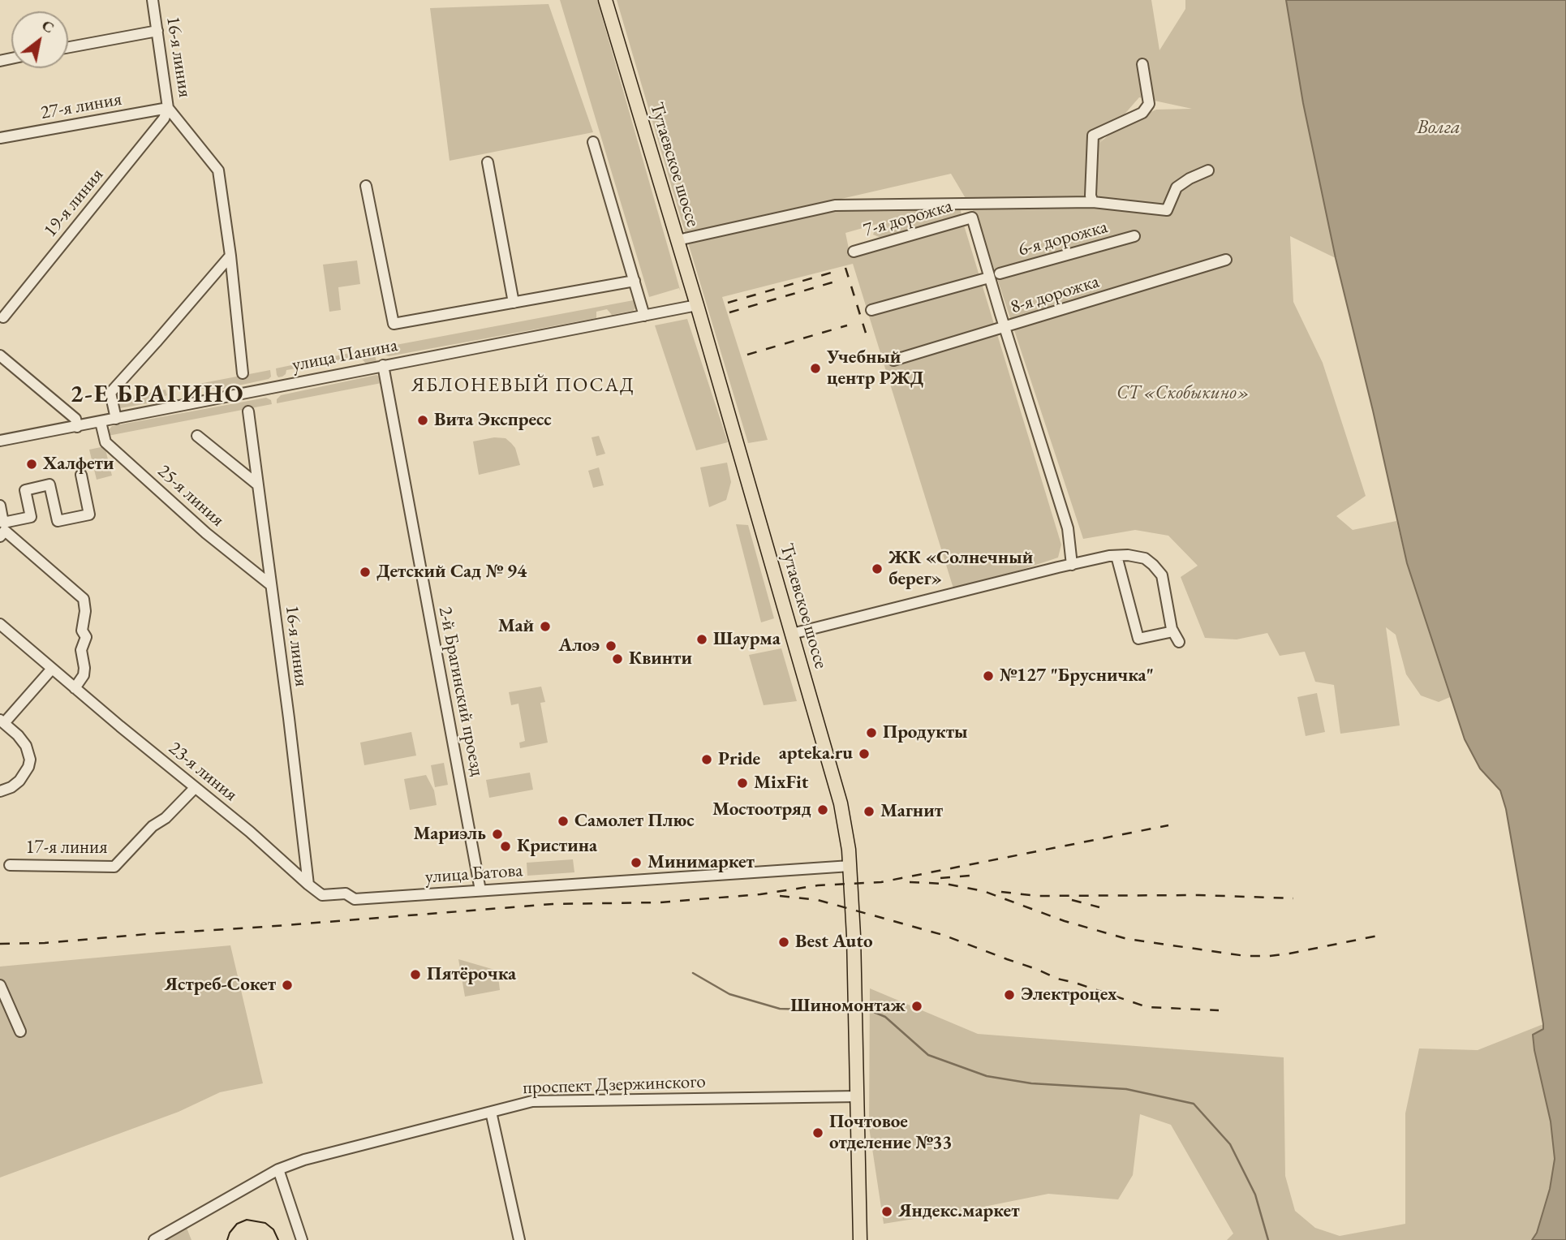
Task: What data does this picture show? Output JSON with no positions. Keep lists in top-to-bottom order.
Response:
{
  "streets": {
    "main road": ["Тутаевское шоссе"],
    "street": [
      "16-я линия",
      "27-я линия",
      "19-я линия",
      "7-я дорожка",
      "6-я дорожка",
      "8-я дорожка",
      "улица Панина",
      "25-я линия",
      "2-й Брагинский проезд",
      "23-я линия",
      "17-я линия",
      "улица Батова",
      "проспект Дзержинского"
    ]
  },
  "crossings": [
    ["16-я линия", "27-я линия"],
    ["16-я линия", "19-я линия"],
    ["16-я линия", "25-я линия"],
    ["16-я линия", "23-я линия"],
    ["16-я линия", "улица Батова"],
    ["27-я линия", "19-я линия"],
    ["Тутаевское шоссе", "улица Панина"],
    ["Тутаевское шоссе", "улица Батова"],
    ["Тутаевское шоссе", "проспект Дзержинского"],
    ["улица Панина", "25-я линия"],
    ["улица Панина", "2-й Брагинский проезд"],
    ["2-й Брагинский проезд", "улица Батова"],
    ["23-я линия", "17-я линия"],
    ["23-я линия", "улица Батова"]
  ],
  "districts": ["ЯБЛОНЕВЫЙ ПОСАД", "2-Е БРАГИНО"],
  "water": ["Волга"],
  "parks": ["СТ «Скобыкино»"],
  "places": [
    "Учебный центр РЖД",
    "Вита Экспресс",
    "Халфети",
    "ЖК «Солнечный берег»",
    "Детский Сад № 94",
    "Май",
    "Шаурма",
    "Алоэ",
    "Квинти",
    "№127 \"Брусничка\"",
    "Продукты",
    "apteka.ru",
    "Pride",
    "MixFit",
    "Мостоотряд",
    "Магнит",
    "Самолет Плюс",
    "Мариэль",
    "Кристина",
    "Минимаркет",
    "Best Auto",
    "Пятёрочка",
    "Ястреб-Сокет",
    "Электроцех",
    "Шиномонтаж",
    "Почтовое отделение №33",
    "Яндекс.маркет"
  ],
  "north": "top right"
}
